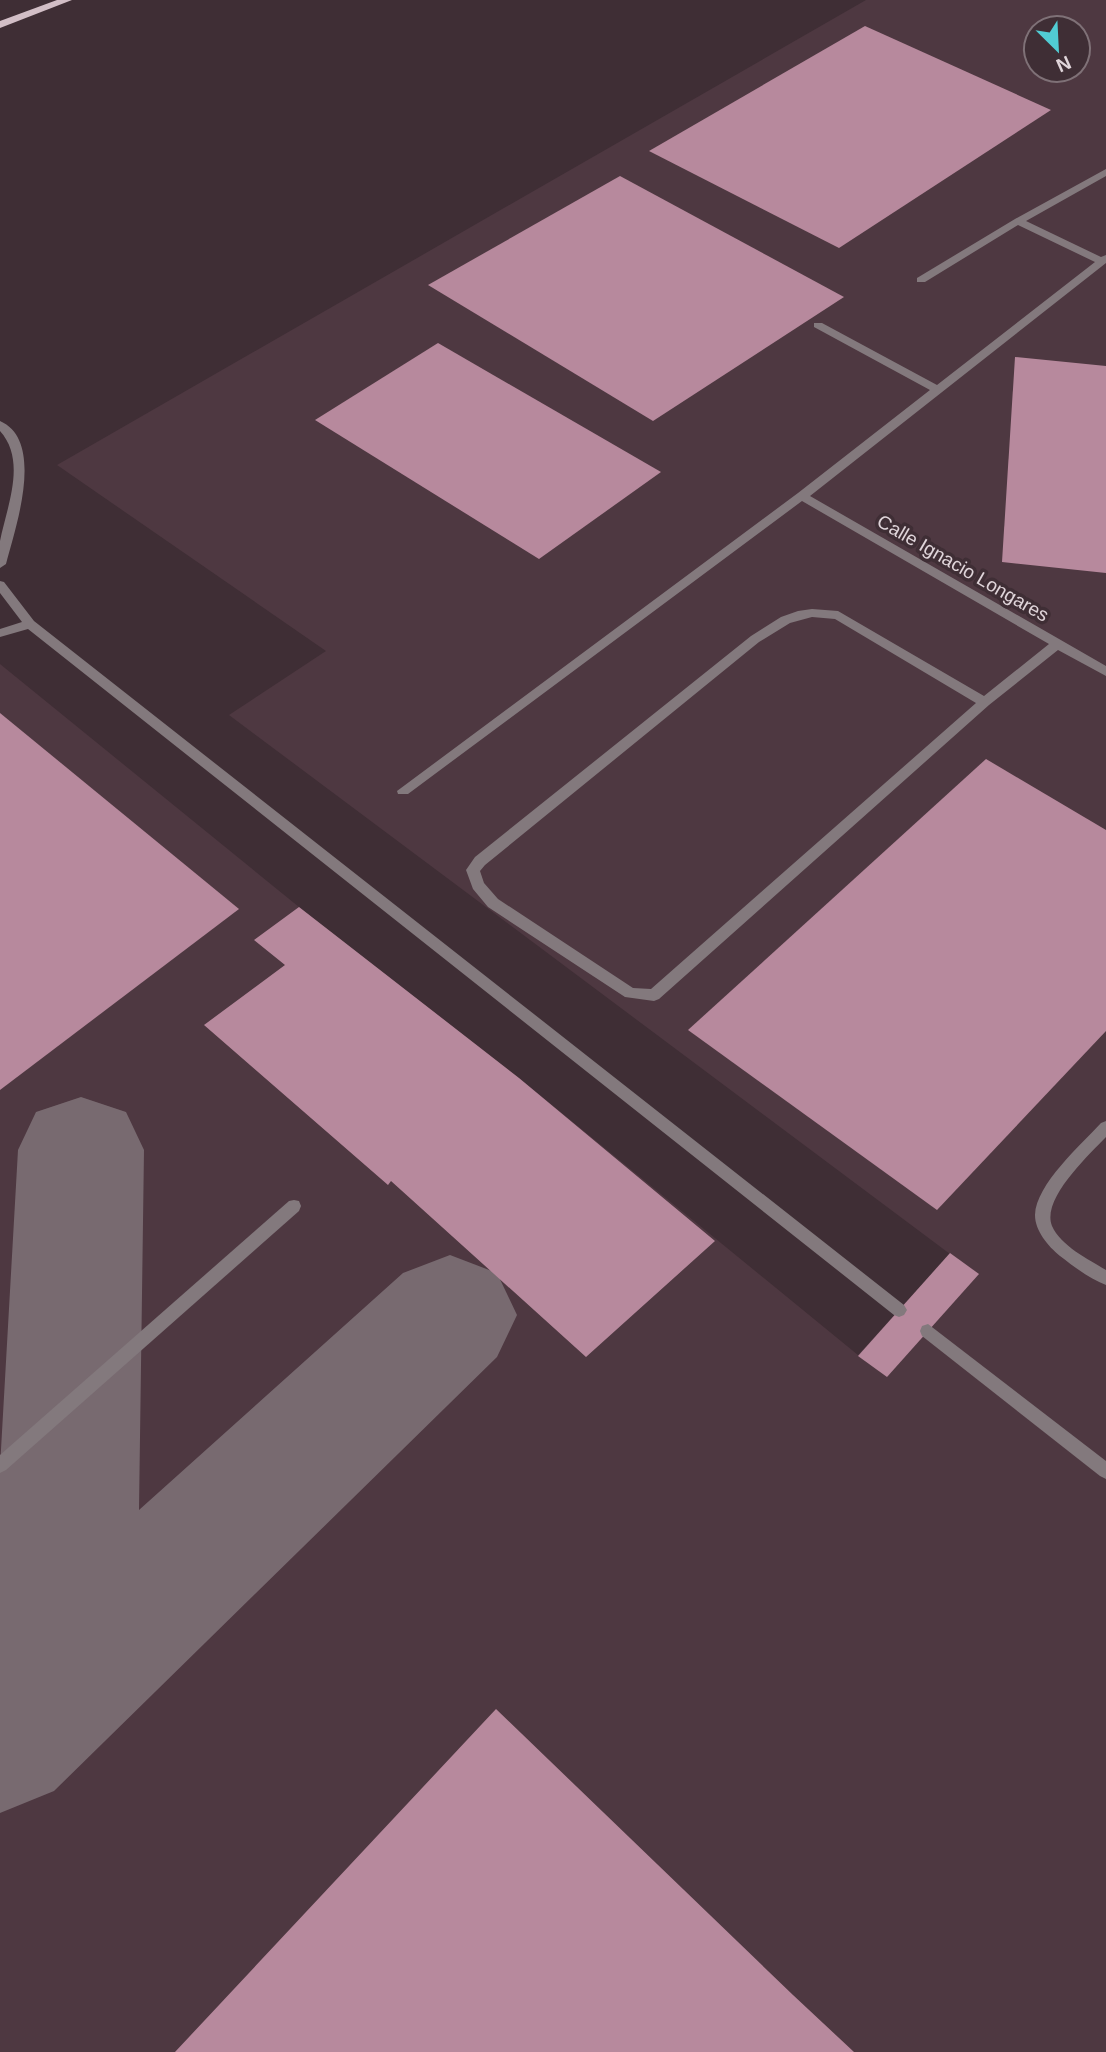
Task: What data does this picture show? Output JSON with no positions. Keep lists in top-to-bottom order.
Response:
{
  "streets": {
    "lane": ["Calle Ignacio Longares"]
  },
  "north": "bottom right"
}
